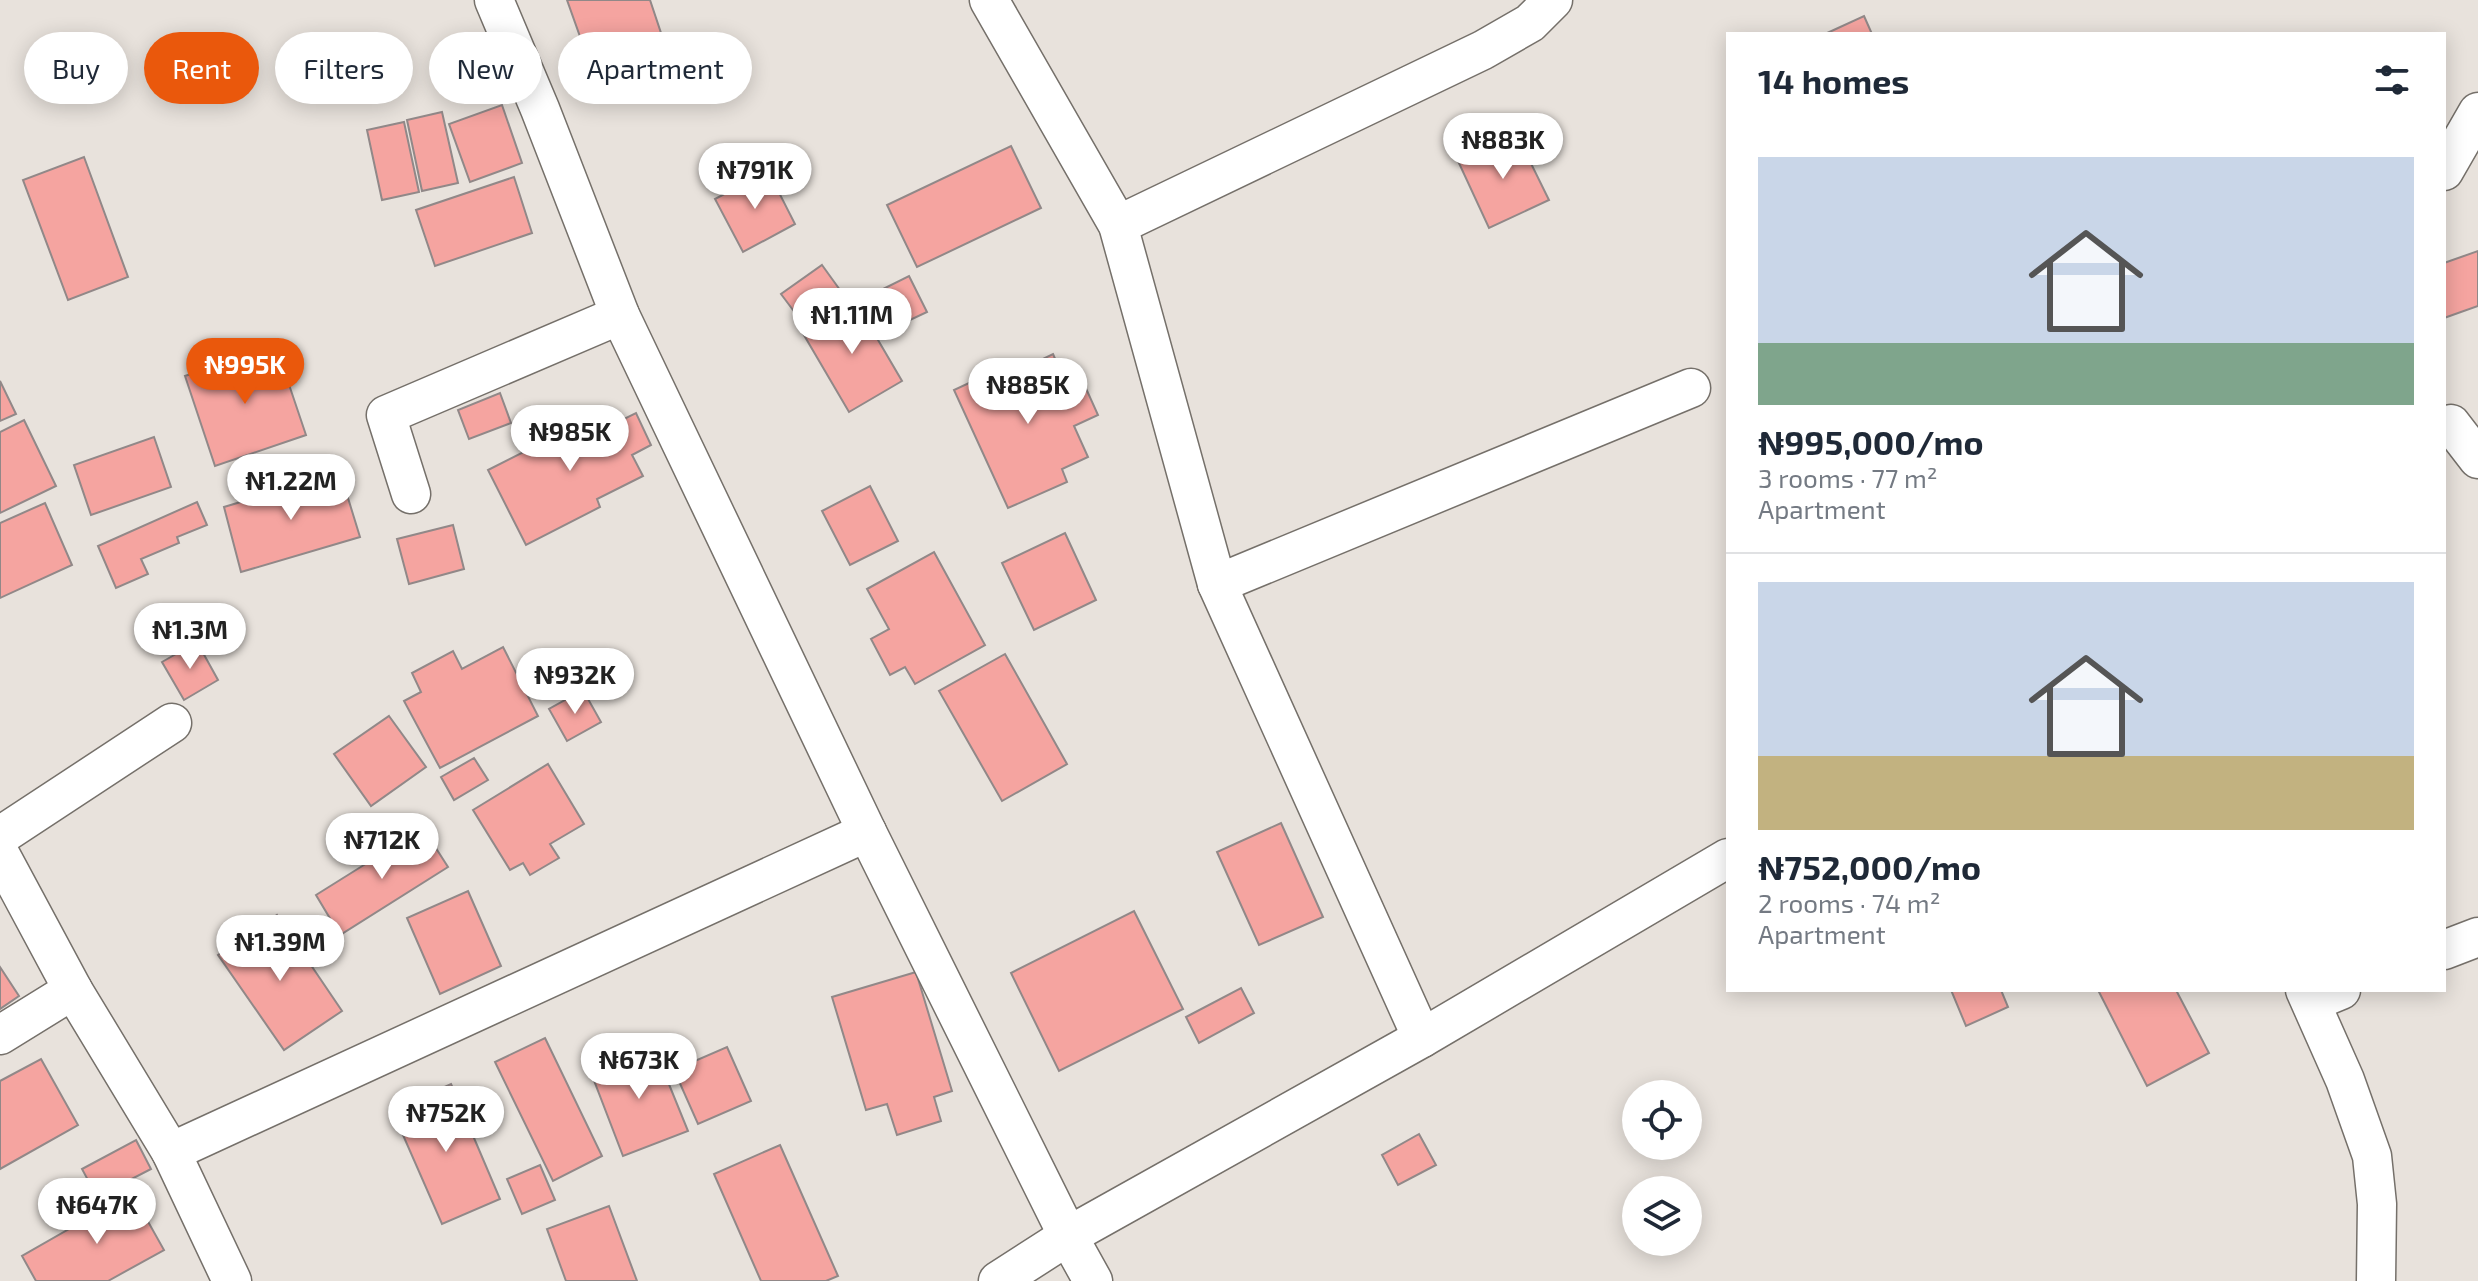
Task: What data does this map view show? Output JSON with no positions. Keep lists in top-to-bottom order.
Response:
{
  "page": {
    "chip": [
      "Buy",
      "Rent",
      "Filters",
      "New",
      "Apartment"
    ],
    "heading": "14 homes",
    "price": [
      "₦883K",
      "₦791K",
      "₦1.11M",
      "₦995K",
      "₦885K",
      "₦985K",
      "₦1.22M",
      "₦1.3M",
      "₦932K",
      "₦712K",
      "₦1.39M",
      "₦673K",
      "₦752K",
      "₦647K"
    ],
    "list": [
      {
        "name": "₦995,000/mo",
        "note": "3 rooms · 77 m² · Apartment"
      },
      {
        "name": "₦752,000/mo",
        "note": "2 rooms · 74 m² · Apartment"
      }
    ]
  }
}
